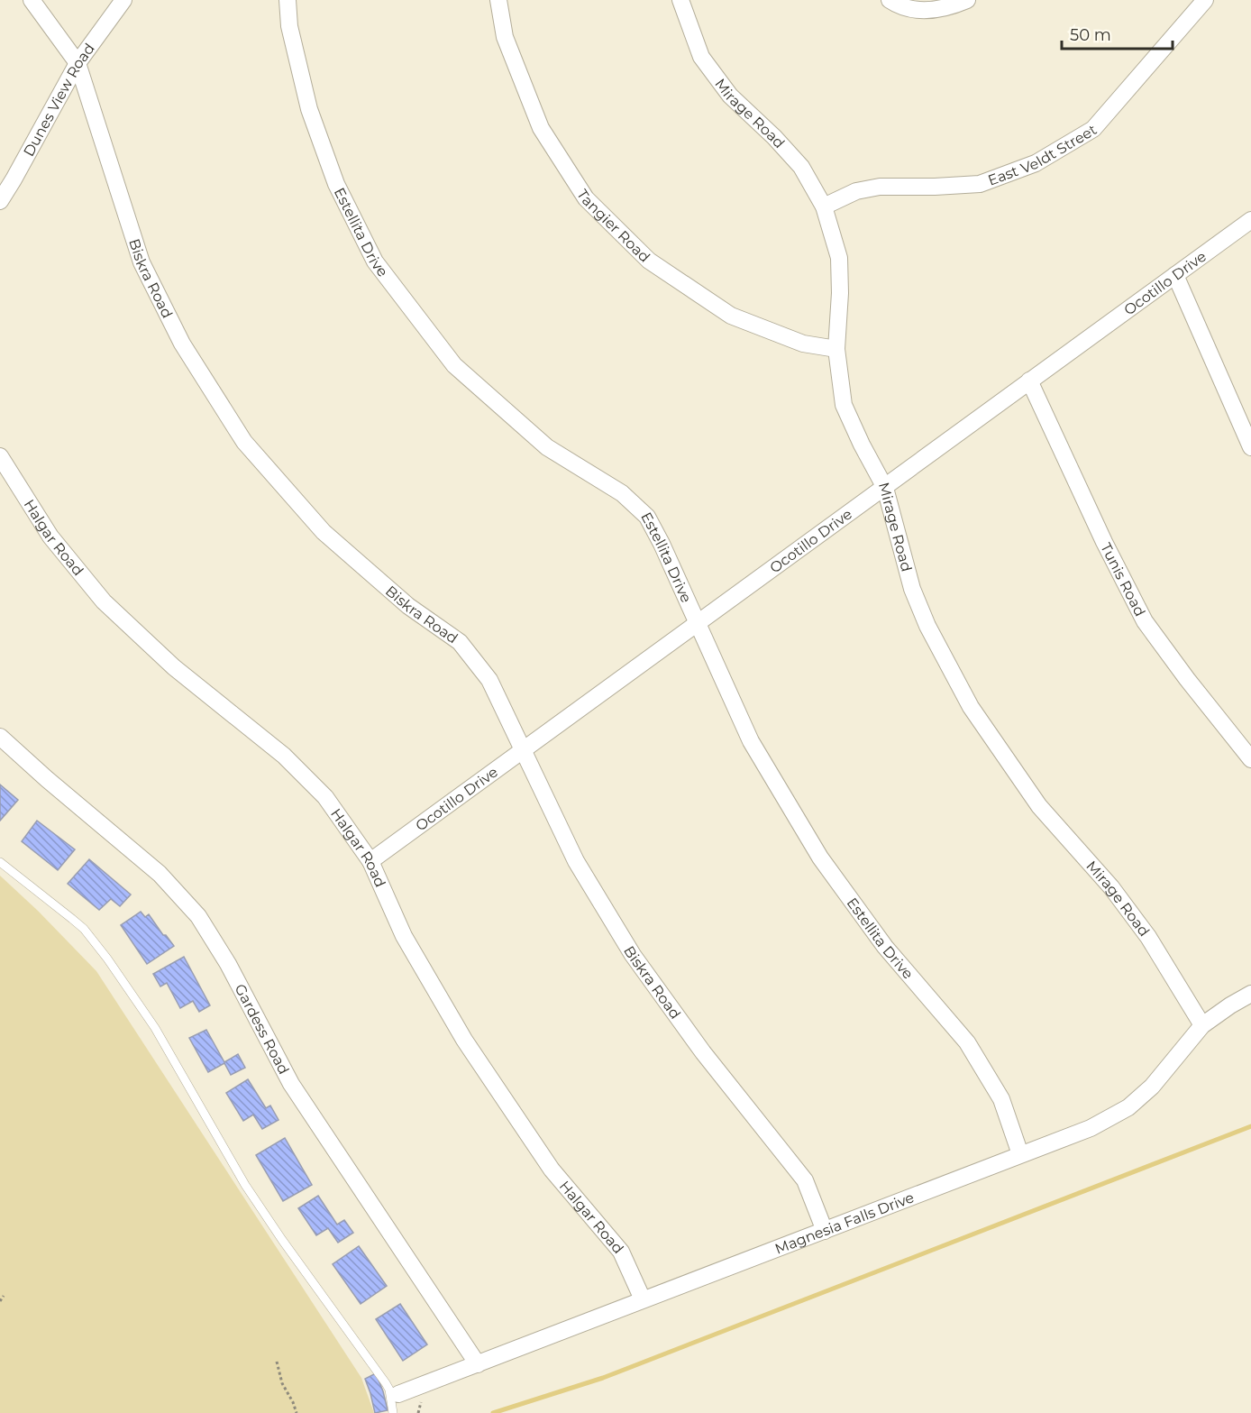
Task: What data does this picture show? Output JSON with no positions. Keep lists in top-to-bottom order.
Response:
{
  "streets": {
    "street": [
      "Dunes View Road",
      "Mirage Road",
      "East Veldt Street",
      "Tangier Road",
      "Estellita Drive",
      "Biskra Road",
      "Ocotillo Drive",
      "Halgar Road",
      "Tunis Road",
      "Gardess Road",
      "Magnesia Falls Drive"
    ]
  },
  "crossings": [
    ["Dunes View Road", "Biskra Road"],
    ["Mirage Road", "East Veldt Street"],
    ["Mirage Road", "Tangier Road"],
    ["Mirage Road", "Ocotillo Drive"],
    ["Mirage Road", "Magnesia Falls Drive"],
    ["Estellita Drive", "Ocotillo Drive"],
    ["Estellita Drive", "Magnesia Falls Drive"],
    ["Biskra Road", "Ocotillo Drive"],
    ["Biskra Road", "Magnesia Falls Drive"],
    ["Ocotillo Drive", "Halgar Road"],
    ["Ocotillo Drive", "Tunis Road"],
    ["Halgar Road", "Magnesia Falls Drive"],
    ["Gardess Road", "Magnesia Falls Drive"]
  ],
  "scale_bar": "50 m"
}
